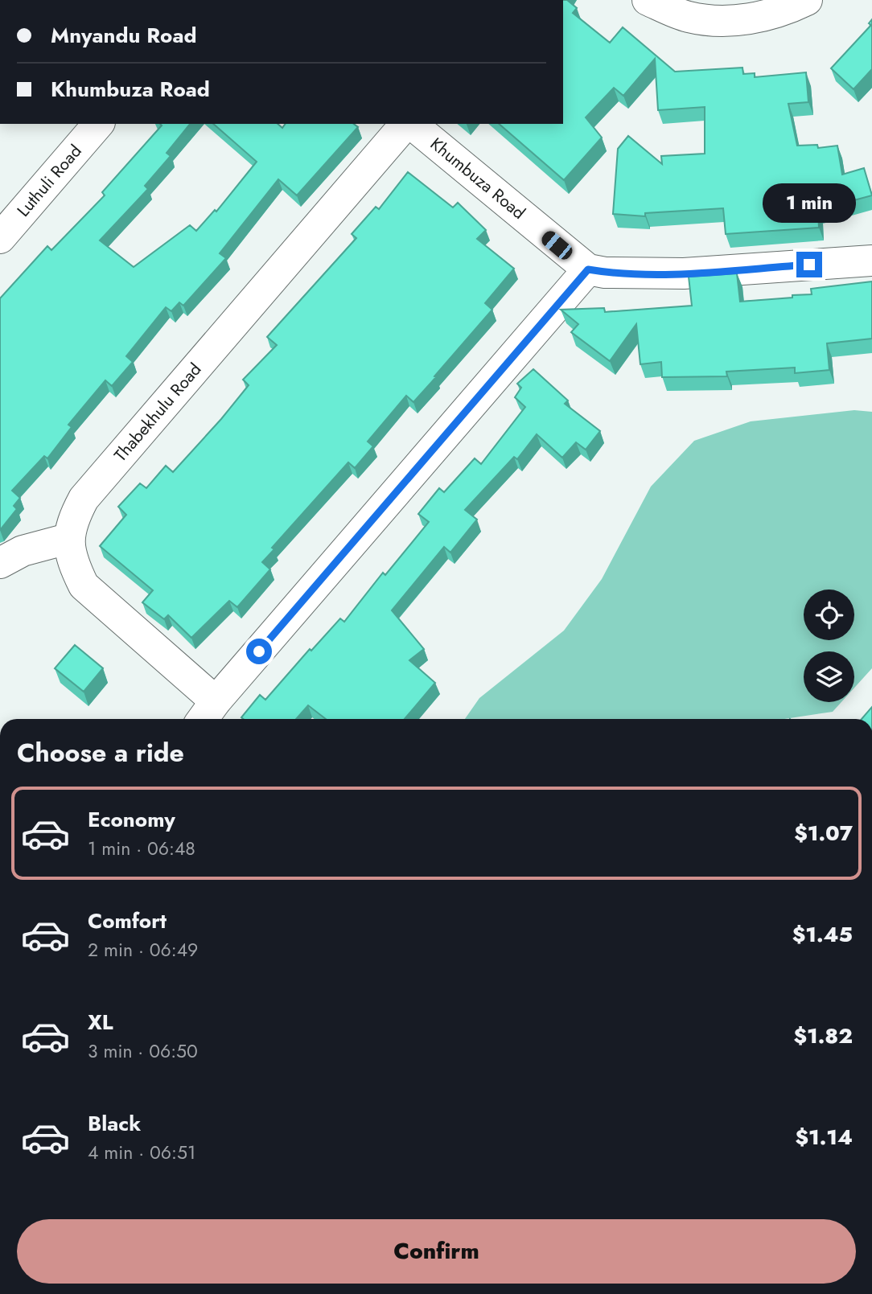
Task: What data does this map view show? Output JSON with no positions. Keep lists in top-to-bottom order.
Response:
{
  "streets": {
    "street": ["Khumbuza Road", "Luthuli Road", "Thabekhulu Road"]
  },
  "page": {
    "banner": ["Mnyandu Road", "Khumbuza Road"],
    "bubble": "1 min",
    "heading": "Choose a ride",
    "list": [
      {
        "name": "Economy",
        "note": "1 min · 06:48",
        "value": "$1.07"
      },
      {
        "name": "Comfort",
        "note": "2 min · 06:49",
        "value": "$1.45"
      },
      {
        "name": "XL",
        "note": "3 min · 06:50",
        "value": "$1.82"
      },
      {
        "name": "Black",
        "note": "4 min · 06:51",
        "value": "$1.14"
      }
    ],
    "buttons": "Confirm"
  }
}
